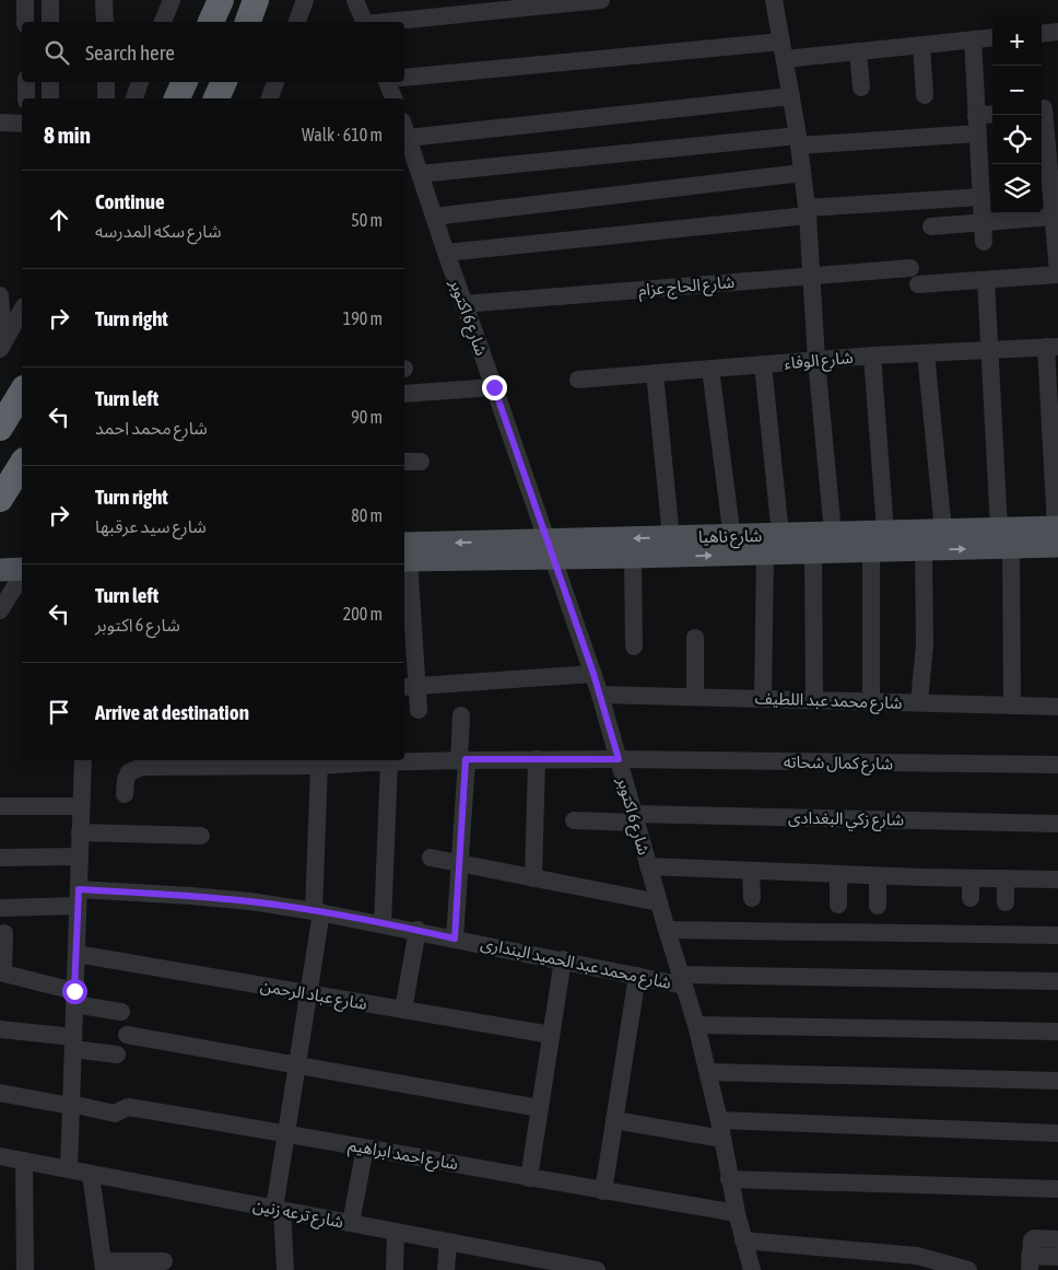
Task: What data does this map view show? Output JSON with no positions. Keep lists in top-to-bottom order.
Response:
{
  "streets": {
    "main road": ["شارع ناهيا"],
    "street": [
      "شارع الحاج عزام",
      "شارع 6 اكتوبر",
      "شارع الوفاء",
      "شارع محمد عبد اللطيف",
      "شارع كمال شحاته",
      "شارع زكي البغدادى",
      "شارع محمد عبد الحميد البندارى",
      "شارع عباد الرحمن",
      "شارع احمد ابراهيم",
      "شارع ترعه زنين"
    ]
  },
  "crossings": [
    ["شارع الحاج عزام", "شارع 6 اكتوبر"],
    ["شارع 6 اكتوبر", "شارع ناهيا"],
    ["شارع 6 اكتوبر", "شارع محمد عبد اللطيف"],
    ["شارع 6 اكتوبر", "شارع كمال شحاته"],
    ["شارع 6 اكتوبر", "شارع زكي البغدادى"],
    ["شارع 6 اكتوبر", "شارع محمد عبد الحميد البندارى"],
    ["شارع 6 اكتوبر", "شارع احمد ابراهيم"]
  ],
  "page": {
    "map_buttons": ["+", "−"],
    "search": "Search here",
    "heading": ["8 min", "Walk · 610 m"],
    "list": [
      ["Continue", "شارع سكه المدرسه", "50 m"],
      ["Turn right", "190 m"],
      ["Turn left", "شارع محمد احمد", "90 m"],
      ["Turn right", "شارع سيد عرقبها", "80 m"],
      ["Turn left", "شارع 6 اكتوبر", "200 m"],
      "Arrive at destination"
    ]
  }
}
